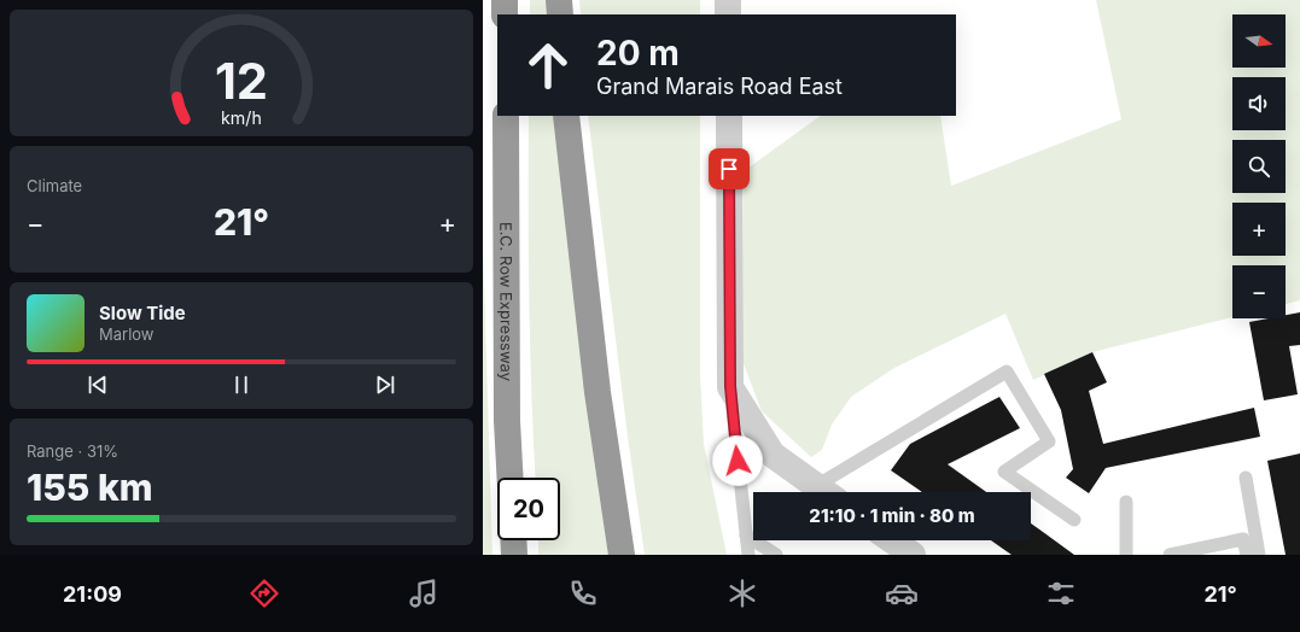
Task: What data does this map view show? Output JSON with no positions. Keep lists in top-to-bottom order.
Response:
{
  "streets": {
    "highway": ["E.C. Row Expressway"]
  },
  "north": "right",
  "page": {
    "map_buttons": ["+", "−"],
    "turn": ["20 m", "Grand Marais Road East"],
    "tile": [
      "Climate",
      ["Range · 31%", "155 km"]
    ],
    "heat": ["−", "21°", "+"],
    "song": ["Slow Tide", "Marlow"],
    "limit": "20",
    "trip": "21:10 · 1 min · 80 m",
    "tabs": ["21:09", "21°"],
    "gauge": ["12", "km/h"]
  }
}
